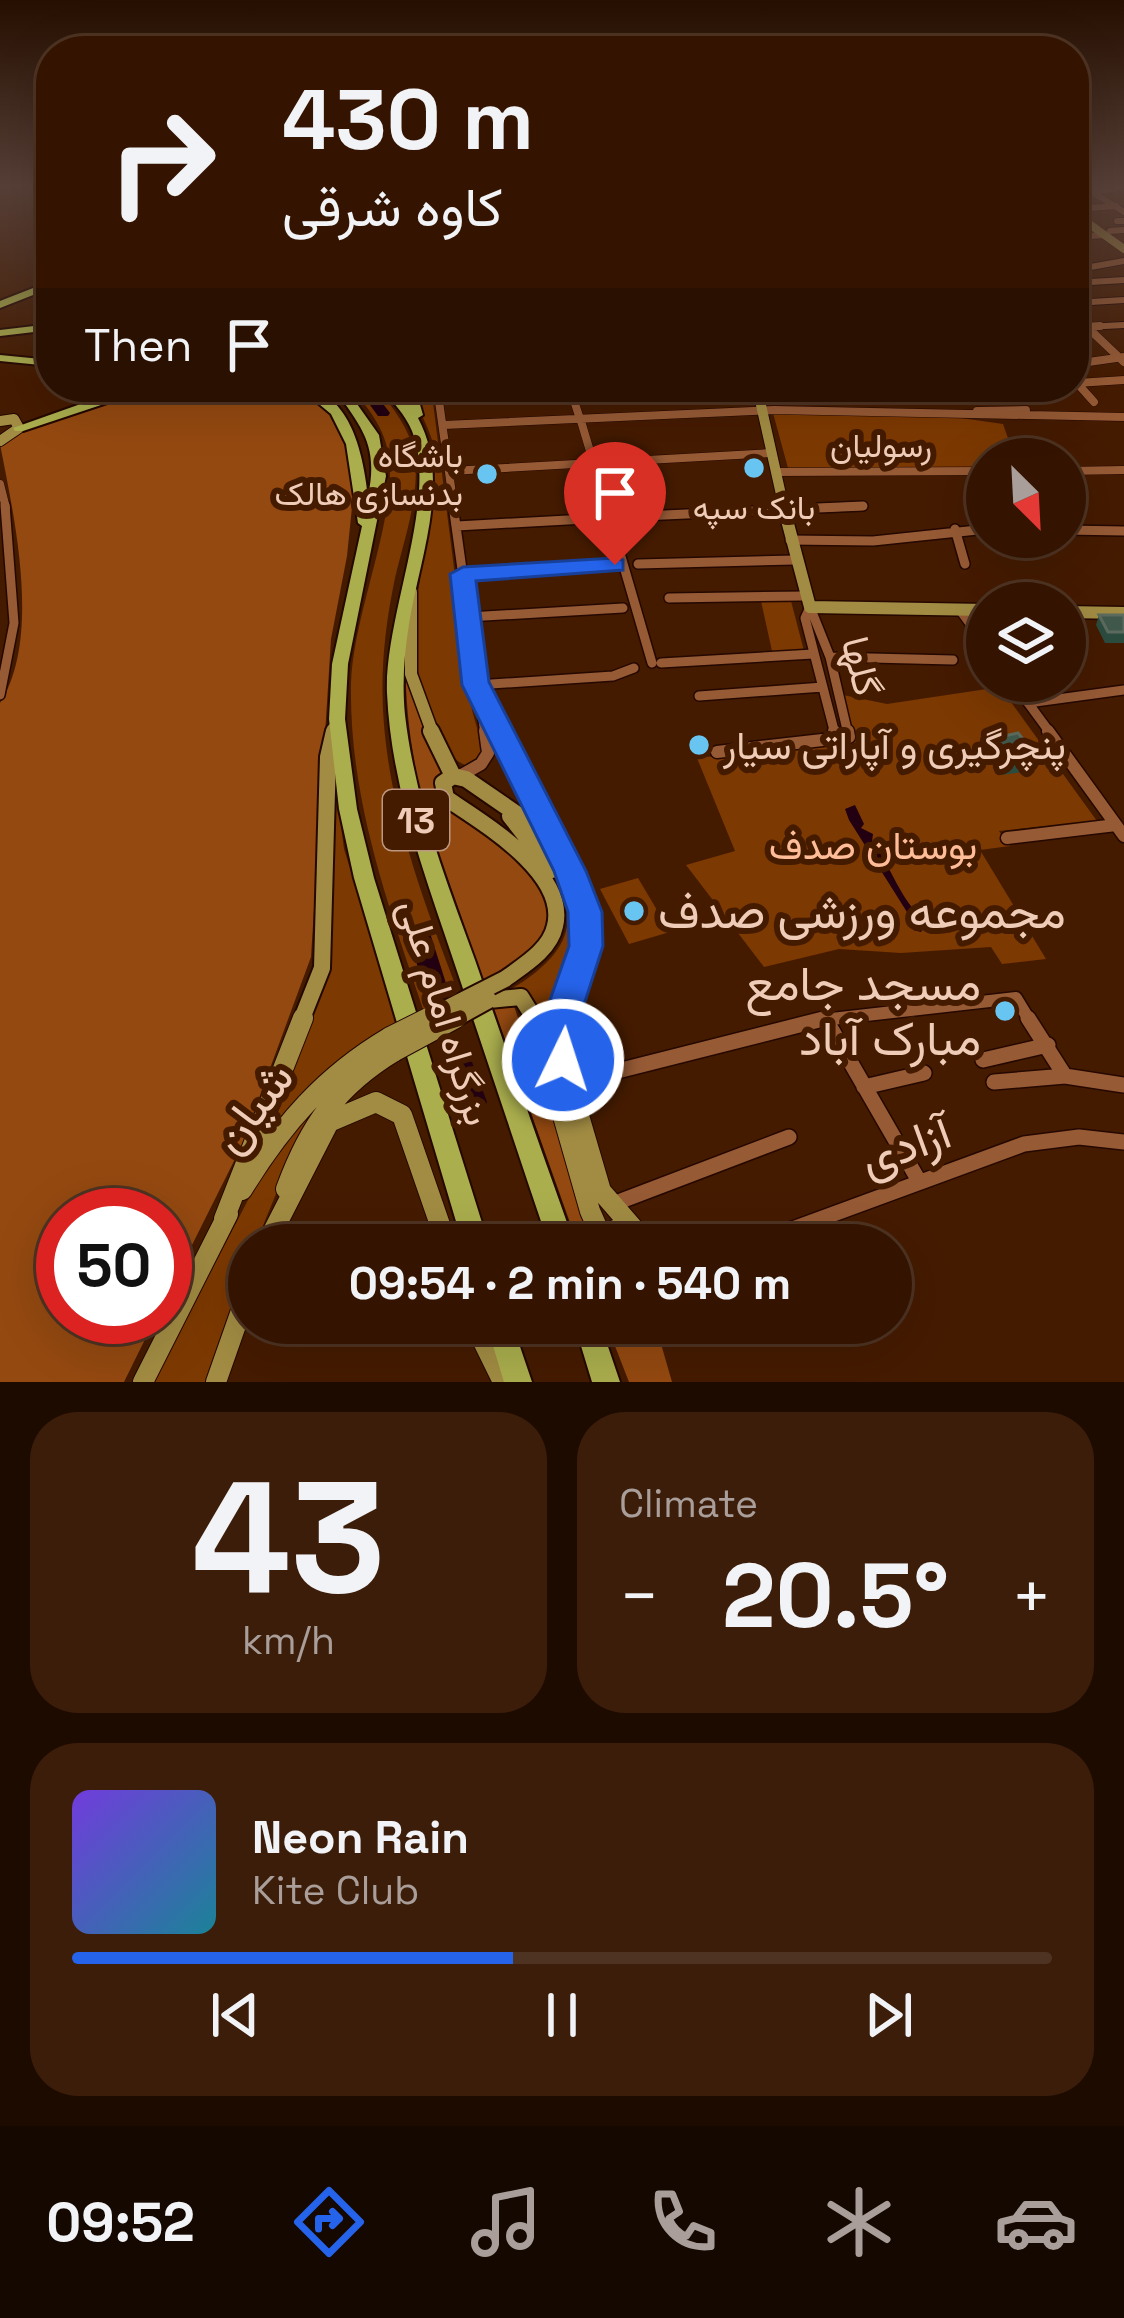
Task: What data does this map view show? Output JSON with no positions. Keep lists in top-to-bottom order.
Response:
{
  "streets": {
    "highway": ["13", "بزرگراه امام علی"],
    "main road": ["شیان"],
    "street": ["رسولیان", "گلها", "آزادی"]
  },
  "parks": ["بوستان صدف"],
  "places": [
    "بانک سپه",
    "باشگاه بدنسازی هالک",
    "پنچرگیری و آپاراتی سیار",
    "مجموعه ورزشی صدف",
    "مسجد جامع مبارک آباد"
  ],
  "north": "bottom right",
  "page": {
    "turn": ["430 m", "کاوه شرقی"],
    "then": "Then",
    "limit": "50",
    "trip": "09:54 · 2 min · 540 m",
    "tile": [
      ["43", "km/h"],
      "Climate"
    ],
    "heat": ["−", "20.5°", "+"],
    "song": ["Neon Rain", "Kite Club"],
    "tabs": "09:52"
  }
}
